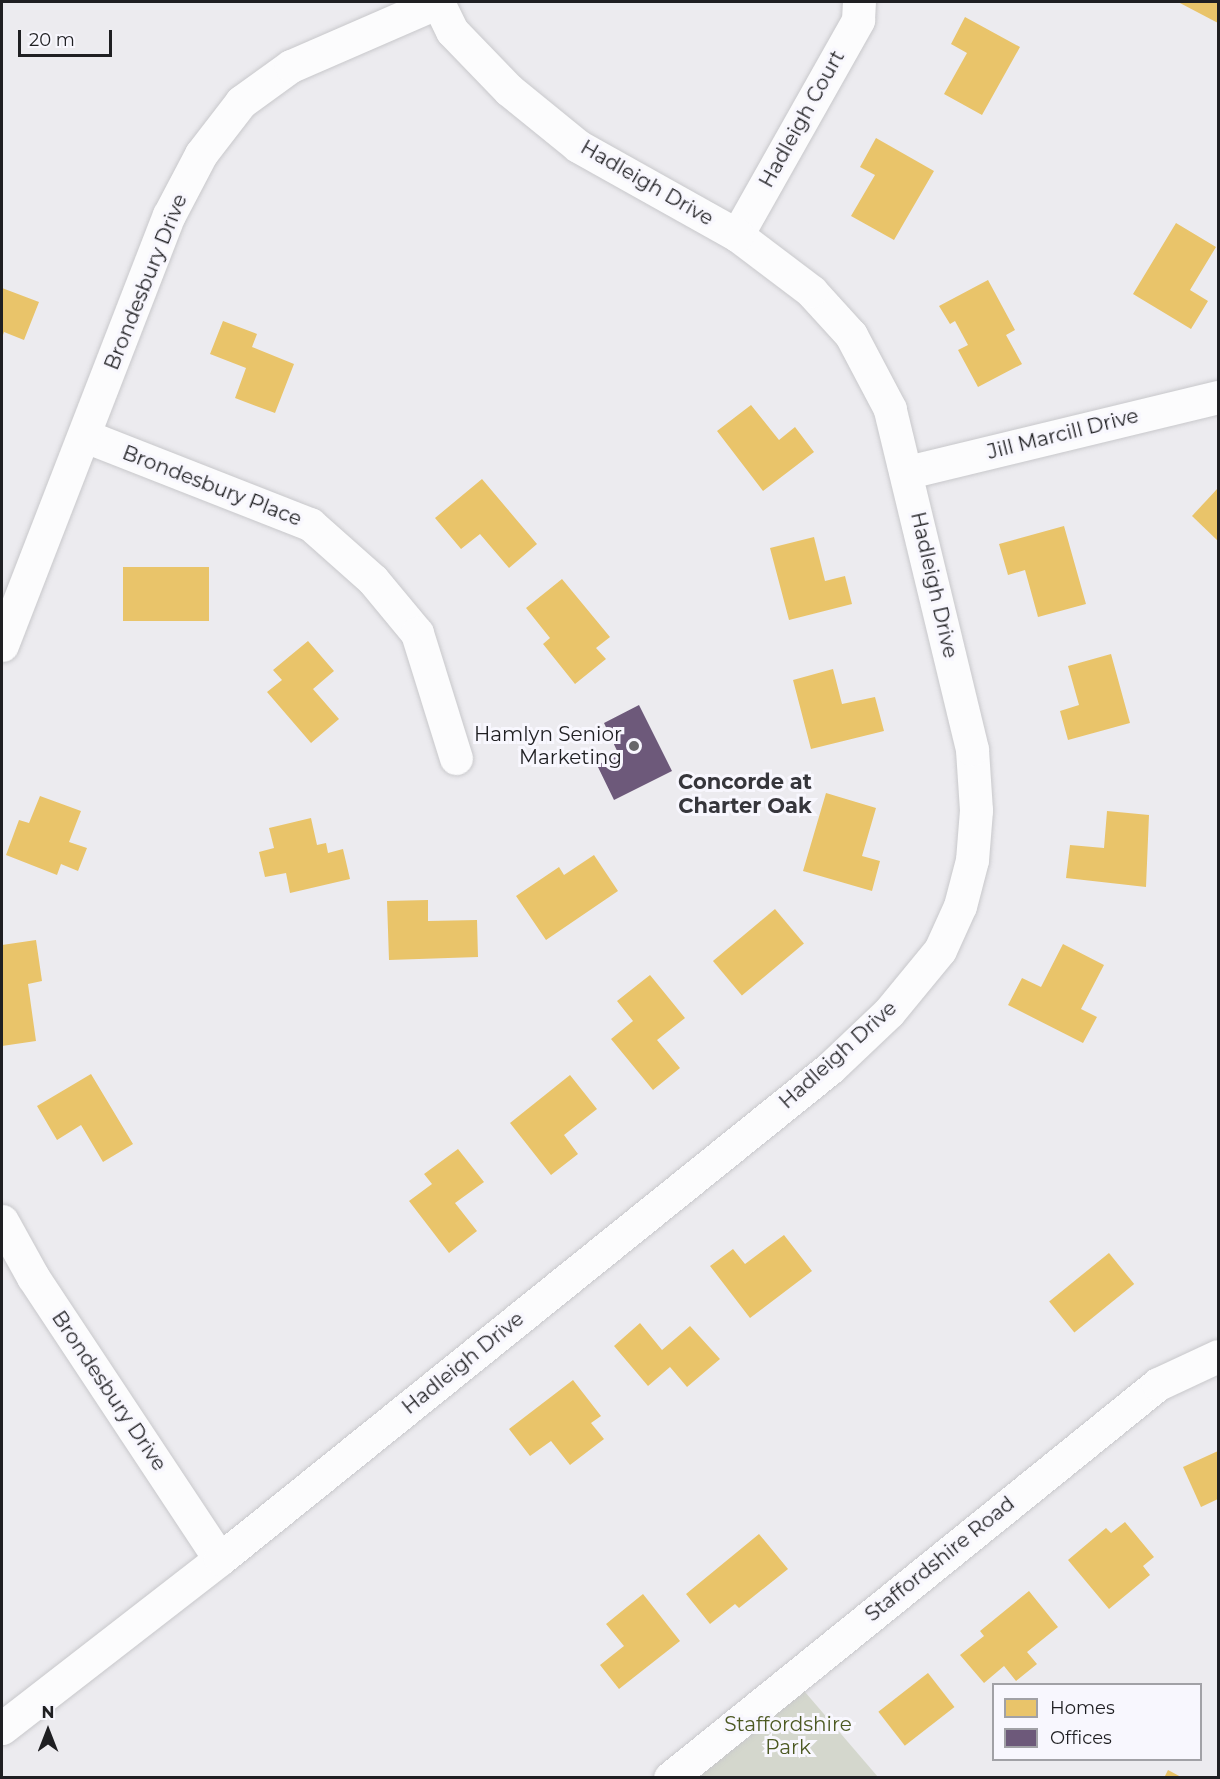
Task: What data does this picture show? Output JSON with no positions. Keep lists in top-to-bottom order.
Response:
{
  "streets": {
    "street": [
      "Hadleigh Court",
      "Hadleigh Drive",
      "Brondesbury Drive",
      "Jill Marcill Drive",
      "Brondesbury Place",
      "Staffordshire Road"
    ]
  },
  "crossings": [
    ["Hadleigh Court", "Hadleigh Drive"],
    ["Hadleigh Drive", "Brondesbury Drive"],
    ["Hadleigh Drive", "Jill Marcill Drive"],
    ["Brondesbury Drive", "Brondesbury Place"]
  ],
  "districts": ["Concorde at Charter Oak"],
  "parks": ["Staffordshire Park"],
  "places": ["Hamlyn Senior Marketing"],
  "legend": ["Homes", "Offices"],
  "scale_bar": "20 m",
  "north": "top"
}
